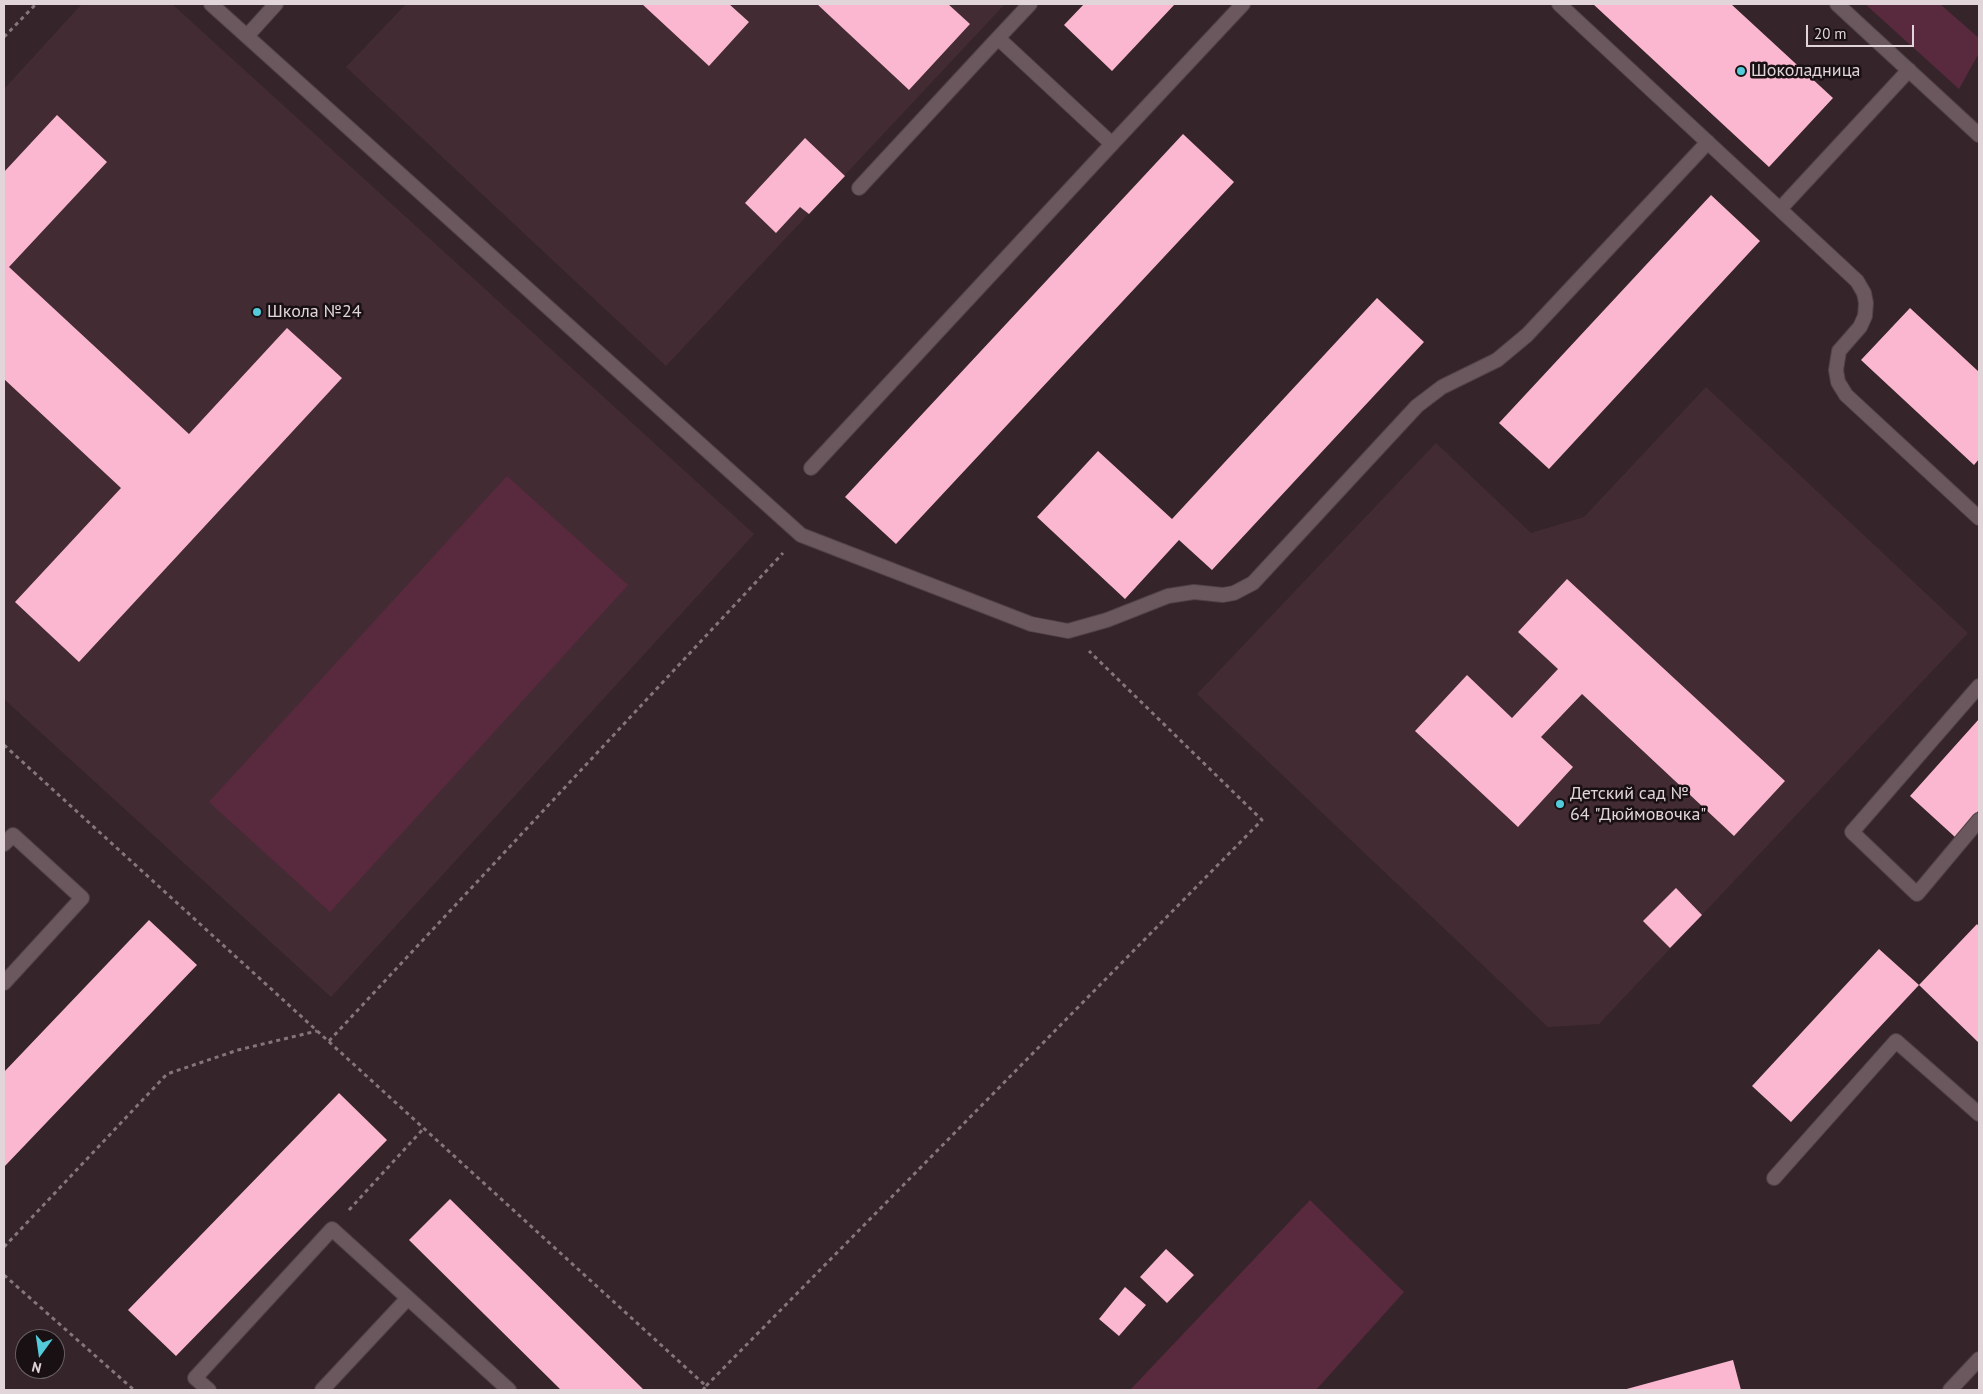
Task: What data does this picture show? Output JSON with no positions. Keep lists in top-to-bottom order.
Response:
{
  "places": ["Шоколадница", "Школа №24", "Детский сад № 64 \"Дюймовочка\""],
  "scale_bar": "20 m",
  "north": "bottom"
}
